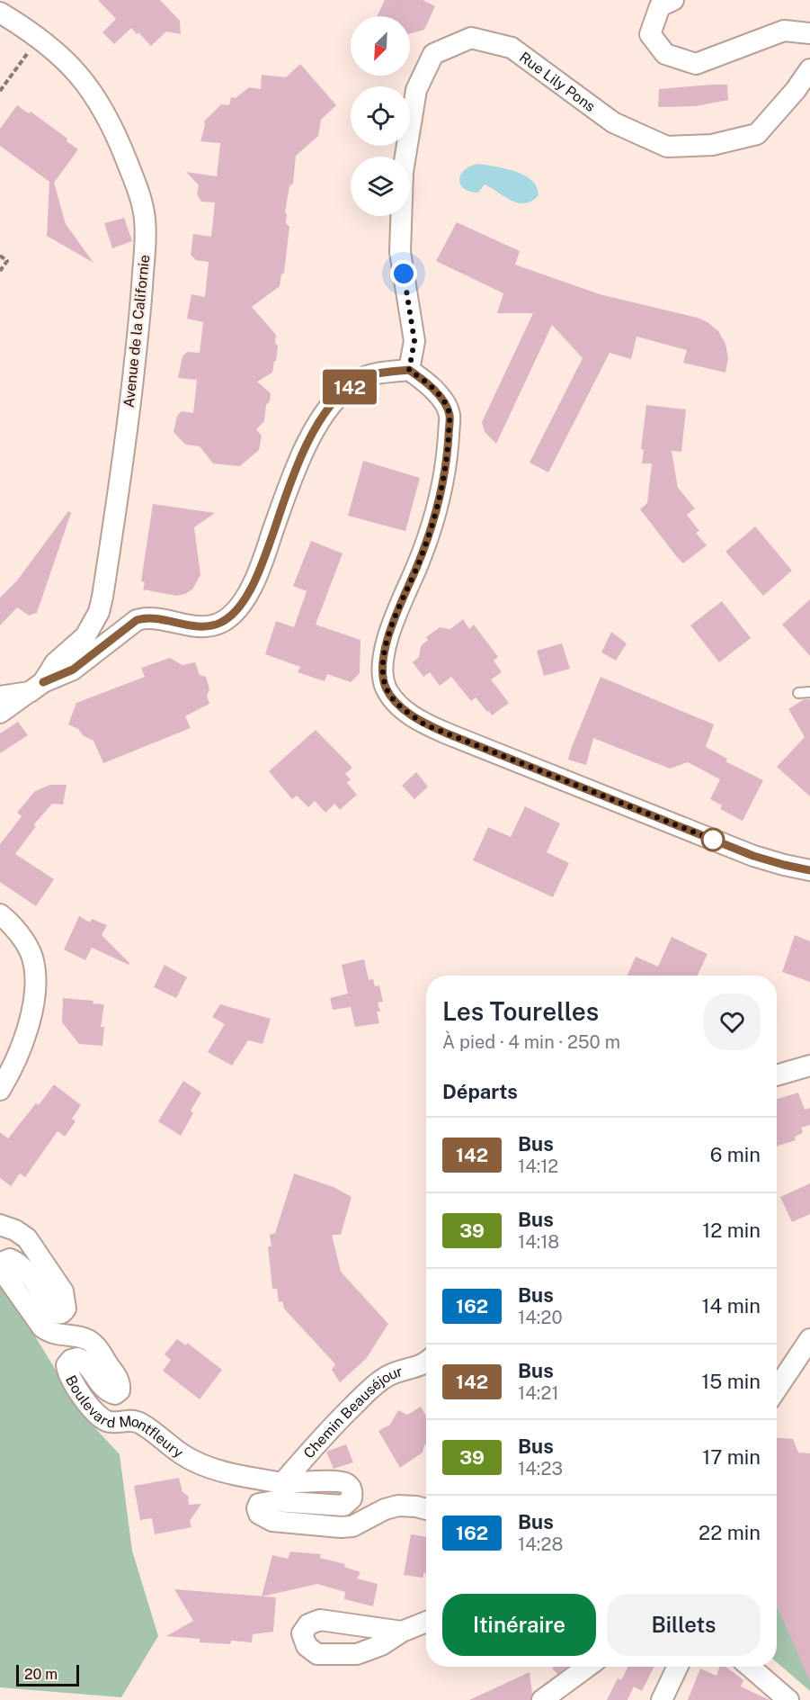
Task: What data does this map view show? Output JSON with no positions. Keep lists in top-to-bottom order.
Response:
{
  "streets": {
    "street": [
      "Rue Lily Pons",
      "Avenue de la Californie",
      "Boulevard Montfleury",
      "Chemin Beauséjour"
    ]
  },
  "crossings": [
    ["Boulevard Montfleury", "Chemin Beauséjour"]
  ],
  "lines": ["bus line 142"],
  "scale_bar": "20 m",
  "north": "bottom left",
  "page": {
    "on_map": "142",
    "heading": [
      ["Les Tourelles", "À pied · 4 min · 250 m"],
      "Départs"
    ],
    "list": [
      {
        "mark": "142",
        "name": "Bus",
        "note": "14:12",
        "value": "6 min"
      },
      {
        "mark": "39",
        "name": "Bus",
        "note": "14:18",
        "value": "12 min"
      },
      {
        "mark": "162",
        "name": "Bus",
        "note": "14:20",
        "value": "14 min"
      },
      {
        "mark": "142",
        "name": "Bus",
        "note": "14:21",
        "value": "15 min"
      },
      {
        "mark": "39",
        "name": "Bus",
        "note": "14:23",
        "value": "17 min"
      },
      {
        "mark": "162",
        "name": "Bus",
        "note": "14:28",
        "value": "22 min"
      }
    ],
    "buttons": ["Itinéraire", "Billets"],
    "scale": "20 m"
  }
}
